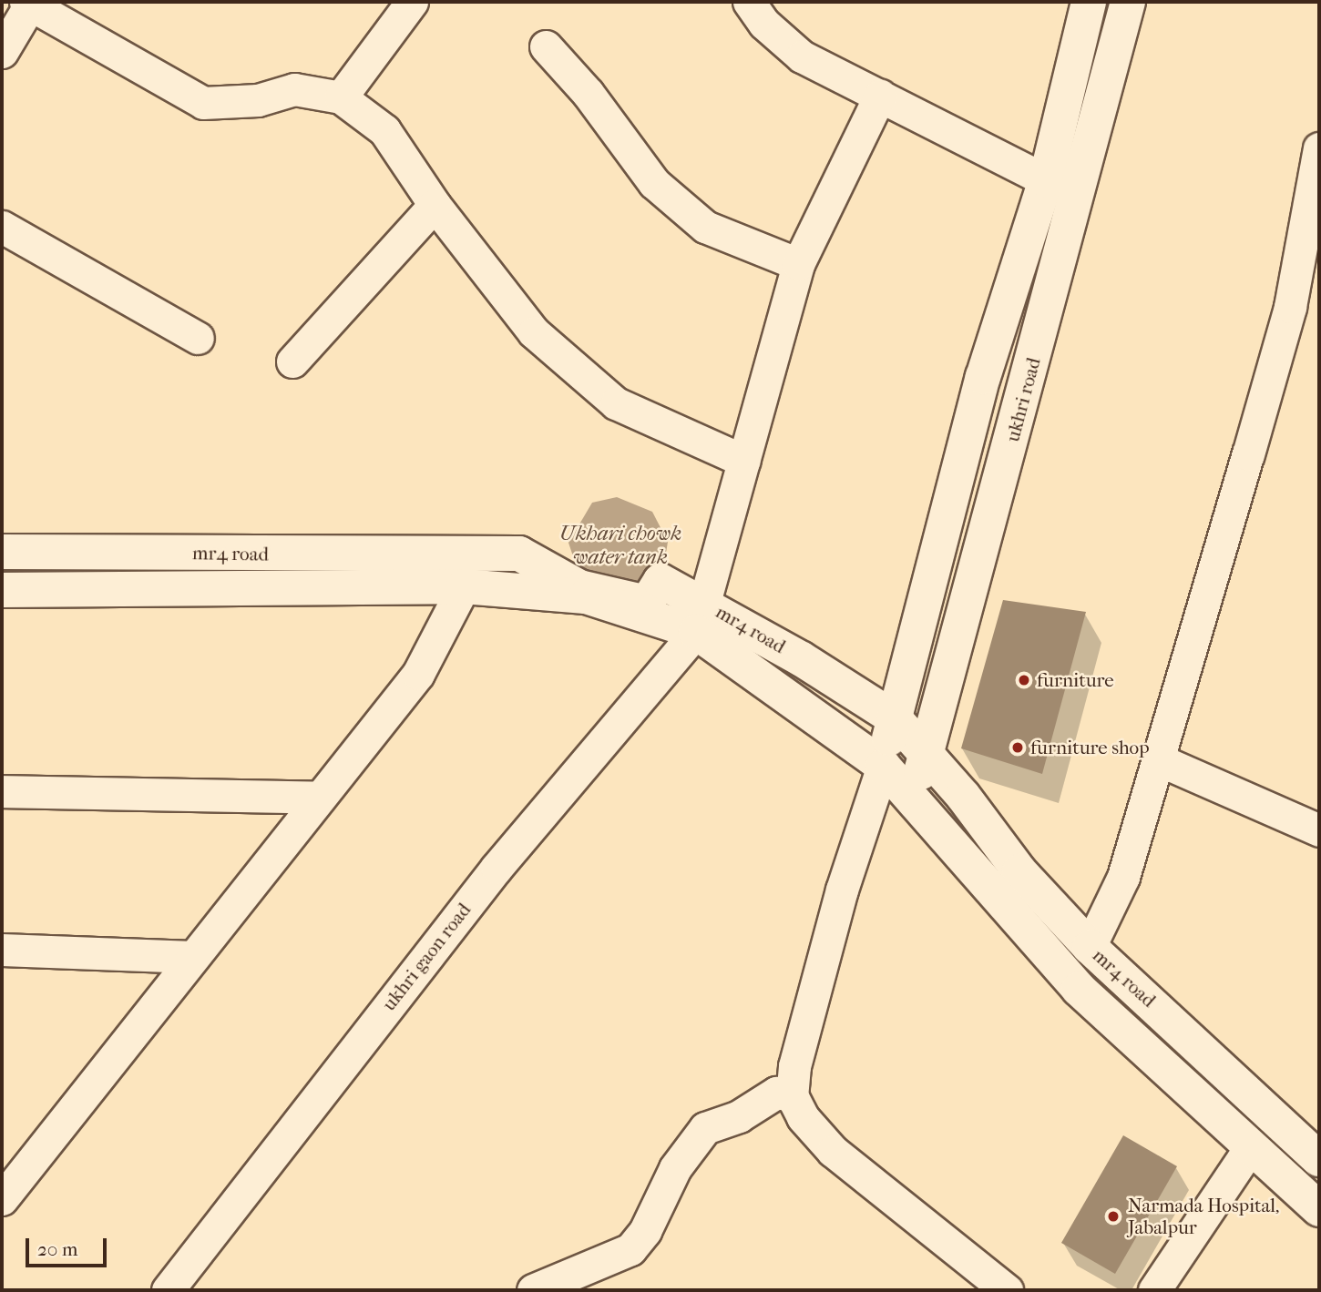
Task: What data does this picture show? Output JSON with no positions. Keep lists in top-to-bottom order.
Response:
{
  "streets": {
    "street": ["ukhri road", "mr4 road", "ukhri gaon road"]
  },
  "crossings": [
    ["ukhri road", "mr4 road"],
    ["mr4 road", "ukhri gaon road"]
  ],
  "water": ["Ukhari chowk water tank"],
  "places": ["furniture", "furniture shop", "Narmada Hospital, Jabalpur"],
  "scale_bar": "20 m"
}
